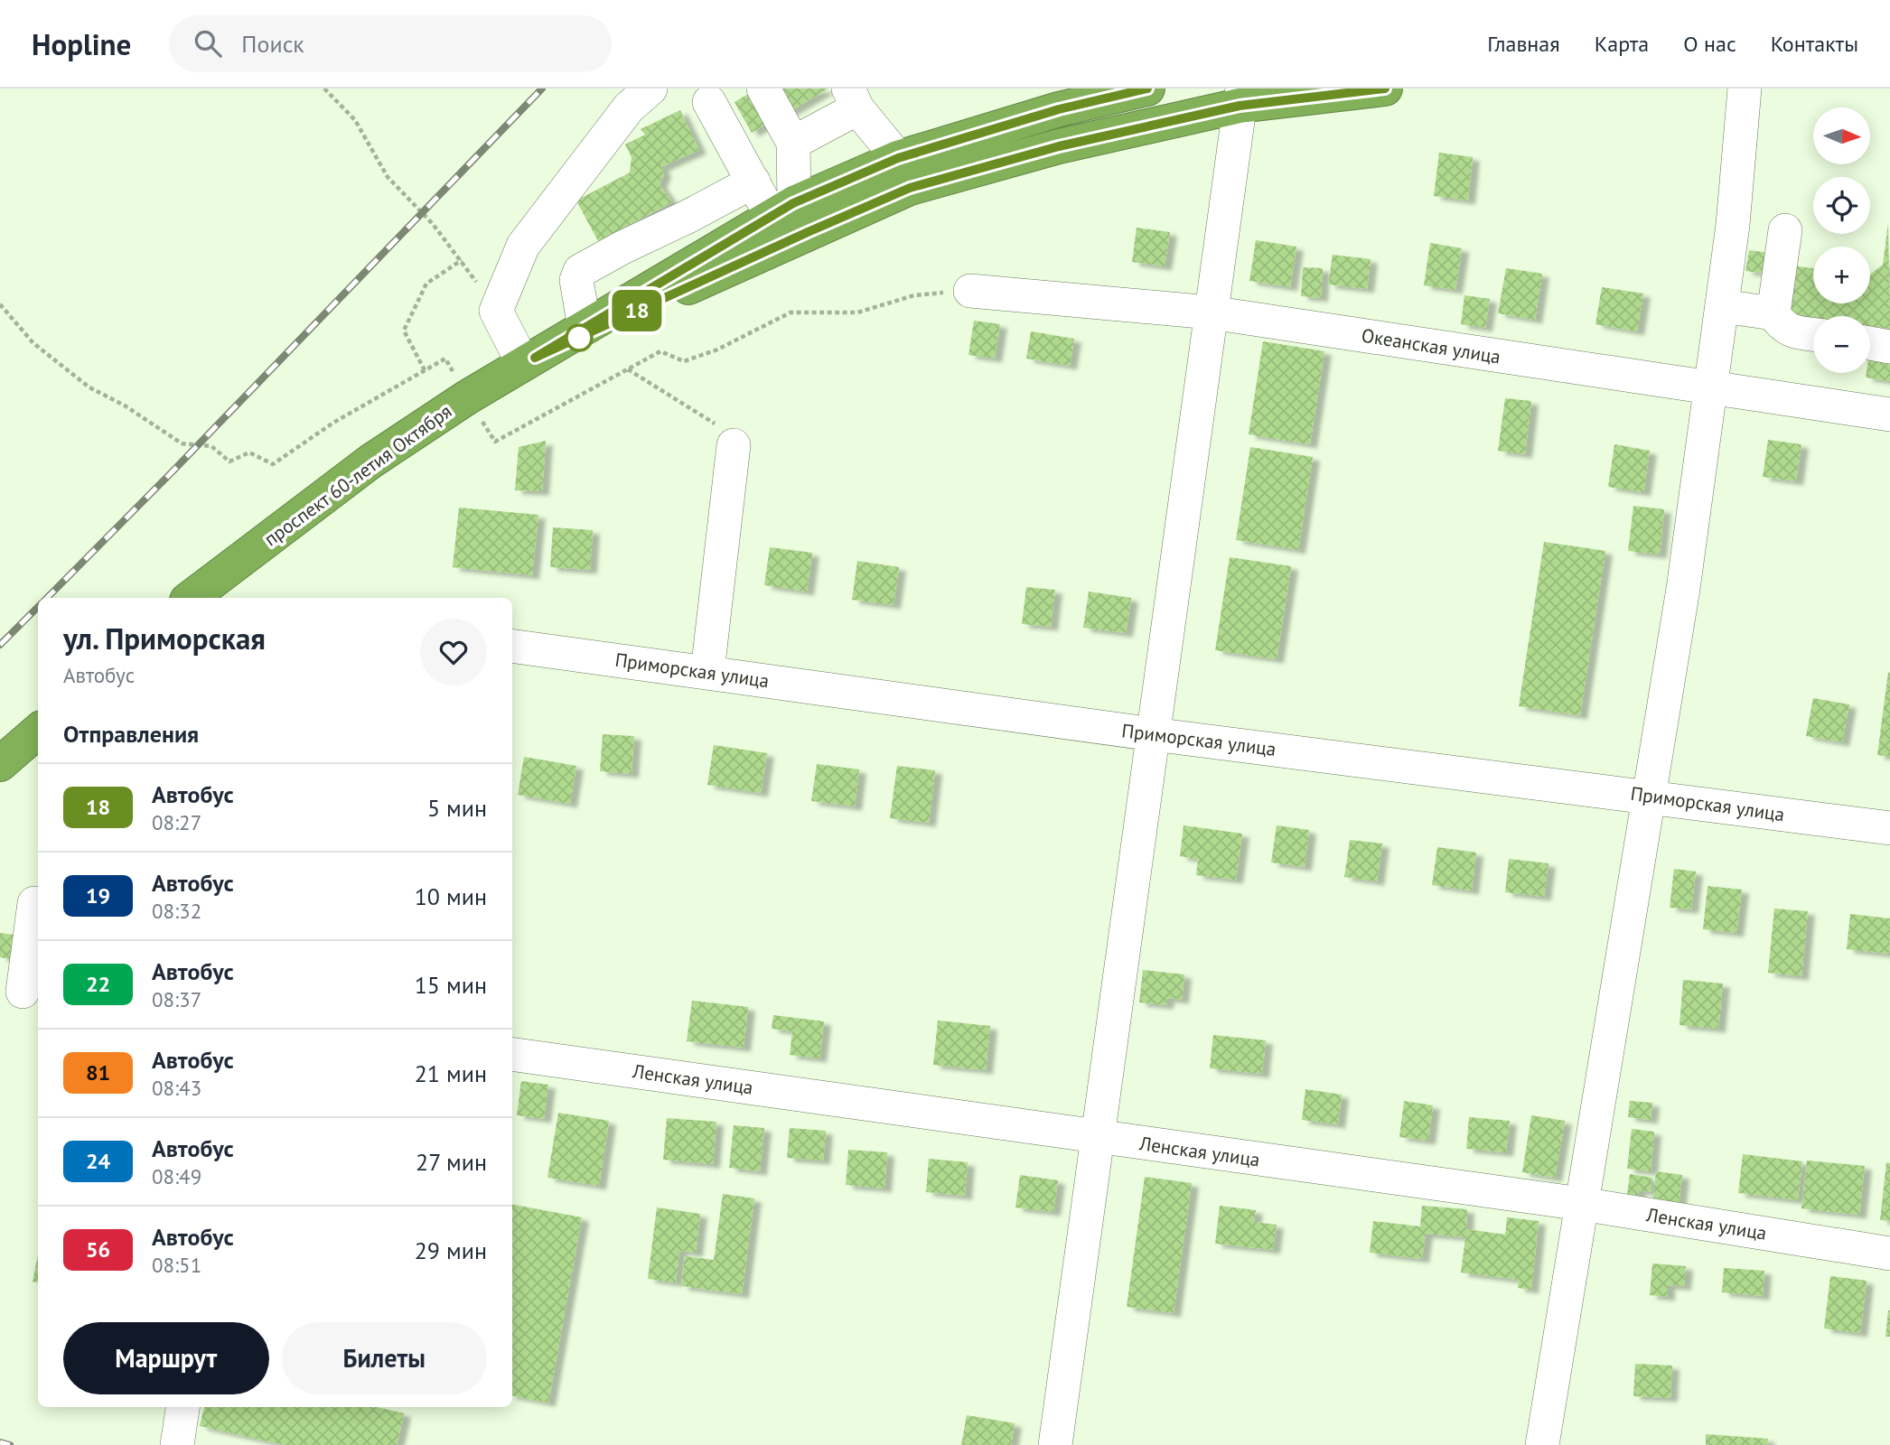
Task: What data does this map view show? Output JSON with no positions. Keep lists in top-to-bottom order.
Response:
{
  "streets": {
    "highway": ["проспект 60-летия Октября"],
    "street": ["Океанская улица", "Приморская улица", "Ленская улица"]
  },
  "lines": ["bus line 18"],
  "north": "right",
  "page": {
    "header": "Hopline",
    "search": "Поиск",
    "nav": [
      "Главная",
      "Карта",
      "О нас",
      "Контакты"
    ],
    "on_map": "18",
    "map_buttons": ["+", "−"],
    "heading": [
      ["ул. Приморская", "Автобус"],
      "Отправления"
    ],
    "list": [
      {
        "mark": "18",
        "name": "Автобус",
        "note": "08:27",
        "value": "5 мин"
      },
      {
        "mark": "19",
        "name": "Автобус",
        "note": "08:32",
        "value": "10 мин"
      },
      {
        "mark": "22",
        "name": "Автобус",
        "note": "08:37",
        "value": "15 мин"
      },
      {
        "mark": "81",
        "name": "Автобус",
        "note": "08:43",
        "value": "21 мин"
      },
      {
        "mark": "24",
        "name": "Автобус",
        "note": "08:49",
        "value": "27 мин"
      },
      {
        "mark": "56",
        "name": "Автобус",
        "note": "08:51",
        "value": "29 мин"
      }
    ],
    "buttons": ["Маршрут", "Билеты"]
  }
}
